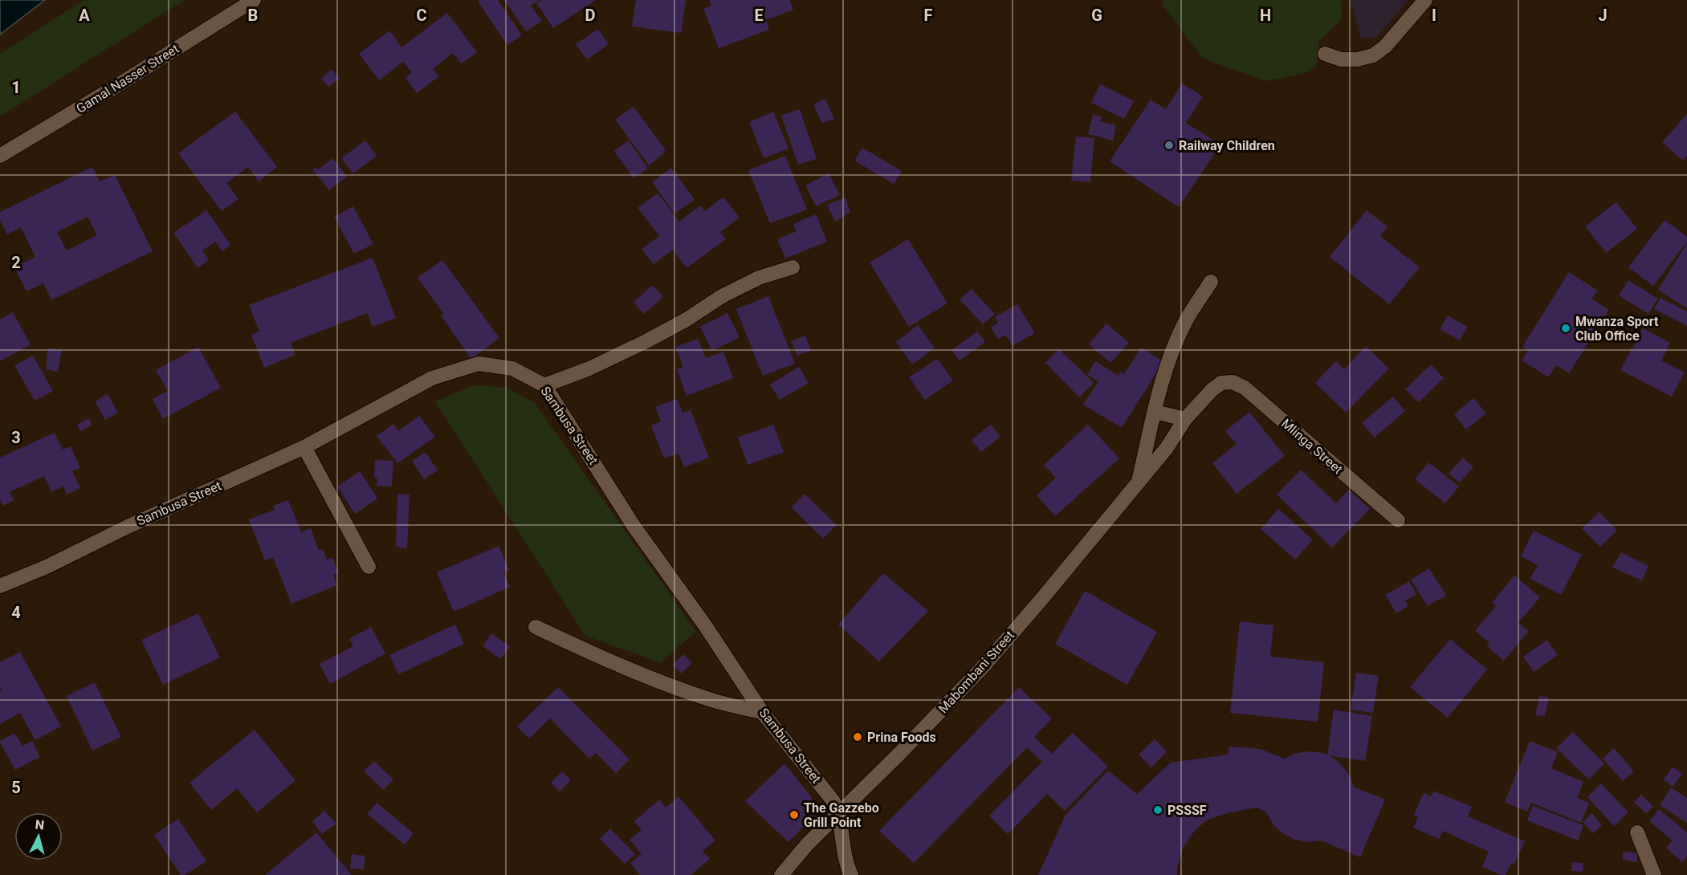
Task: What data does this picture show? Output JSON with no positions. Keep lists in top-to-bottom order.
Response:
{
  "streets": {
    "street": [
      "Gamal Nasser Street",
      "Sambusa Street",
      "Mlinga Street",
      "Mabombani Street"
    ]
  },
  "crossings": [
    ["Sambusa Street", "Mabombani Street"],
    ["Mlinga Street", "Mabombani Street"]
  ],
  "places": [
    "Railway Children",
    "Mwanza Sport Club Office",
    "Prina Foods",
    "PSSSF",
    "The Gazzebo Grill Point"
  ],
  "north": "top",
  "grid": {
    "columns": [
      "A",
      "B",
      "C",
      "D",
      "E",
      "F",
      "G",
      "H",
      "I",
      "J"
    ],
    "rows": [
      "1",
      "2",
      "3",
      "4",
      "5"
    ]
  }
}
